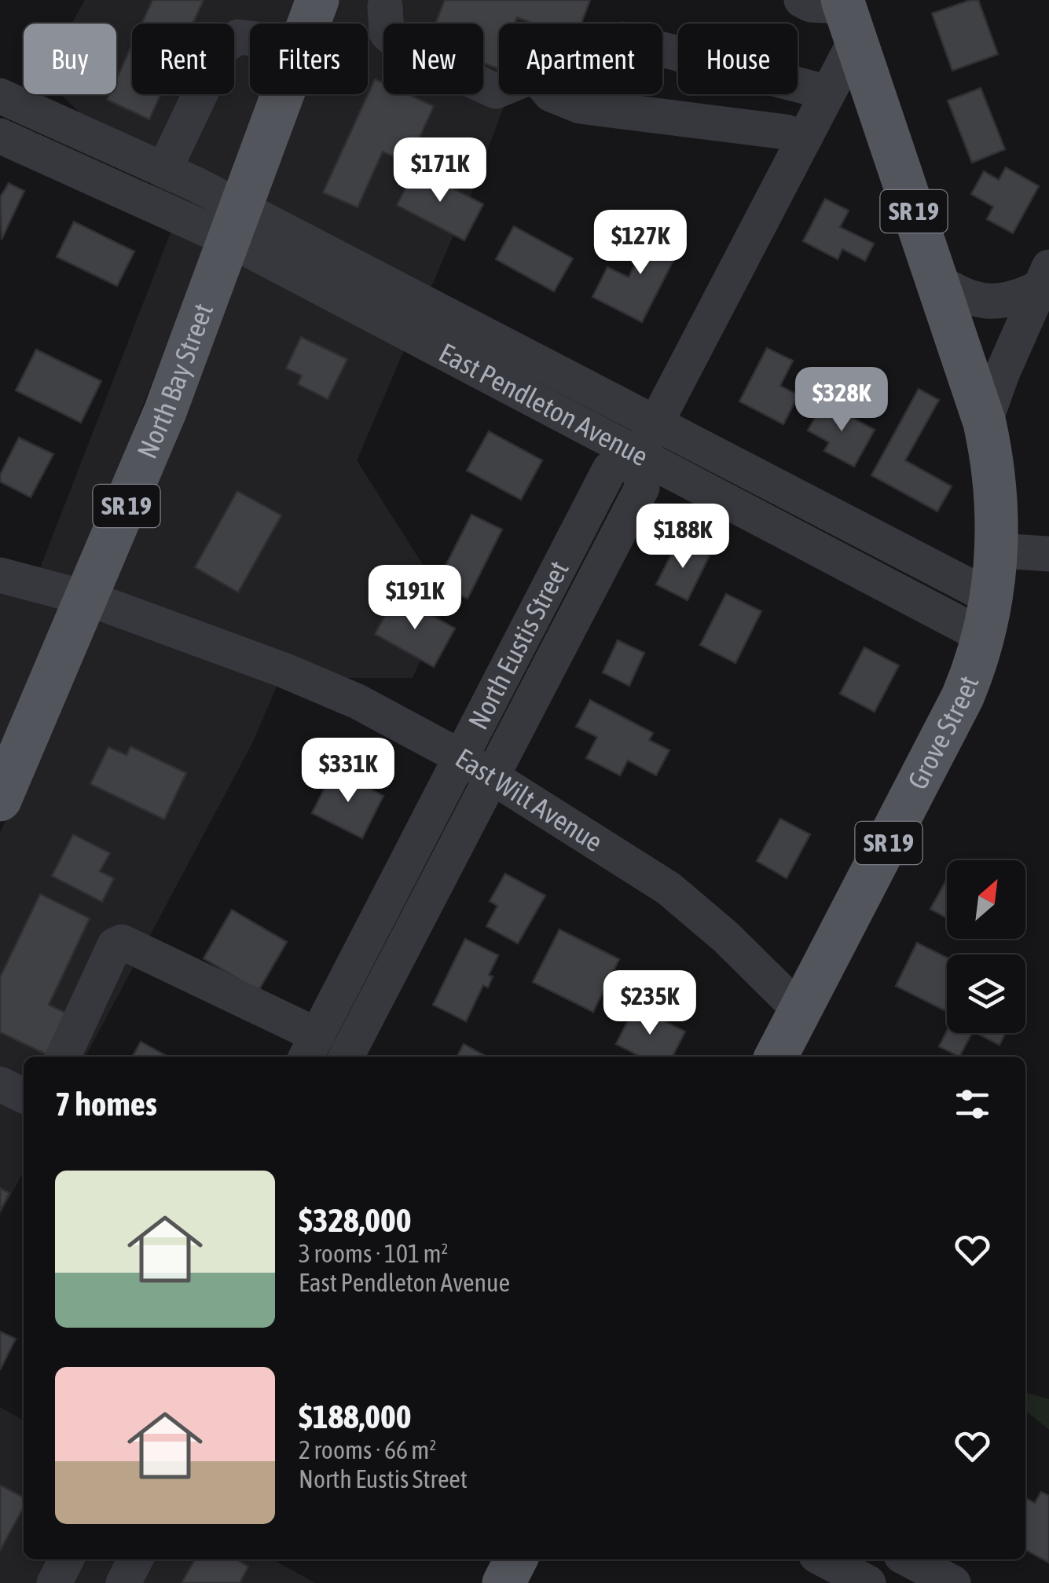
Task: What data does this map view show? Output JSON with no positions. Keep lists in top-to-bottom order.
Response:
{
  "streets": {
    "main road": ["SR 19", "North Bay Street", "Grove Street"],
    "street": ["East Pendleton Avenue", "North Eustis Street", "East Wilt Avenue"]
  },
  "crossings": [
    ["SR 19", "North Eustis Street"],
    ["SR 19", "Grove Street"],
    ["North Bay Street", "East Pendleton Avenue"],
    ["North Bay Street", "East Wilt Avenue"],
    ["East Pendleton Avenue", "North Eustis Street"],
    ["East Pendleton Avenue", "Grove Street"],
    ["North Eustis Street", "East Wilt Avenue"],
    ["Grove Street", "East Wilt Avenue"]
  ],
  "north": "top right",
  "page": {
    "chip": [
      "Buy",
      "Rent",
      "Filters",
      "New",
      "Apartment",
      "House"
    ],
    "price": [
      "$171K",
      "$127K",
      "$328K",
      "$188K",
      "$191K",
      "$331K",
      "$235K"
    ],
    "heading": "7 homes",
    "list": [
      {
        "name": "$328,000",
        "note": "3 rooms · 101 m² · East Pendleton Avenue"
      },
      {
        "name": "$188,000",
        "note": "2 rooms · 66 m² · North Eustis Street"
      }
    ]
  }
}
